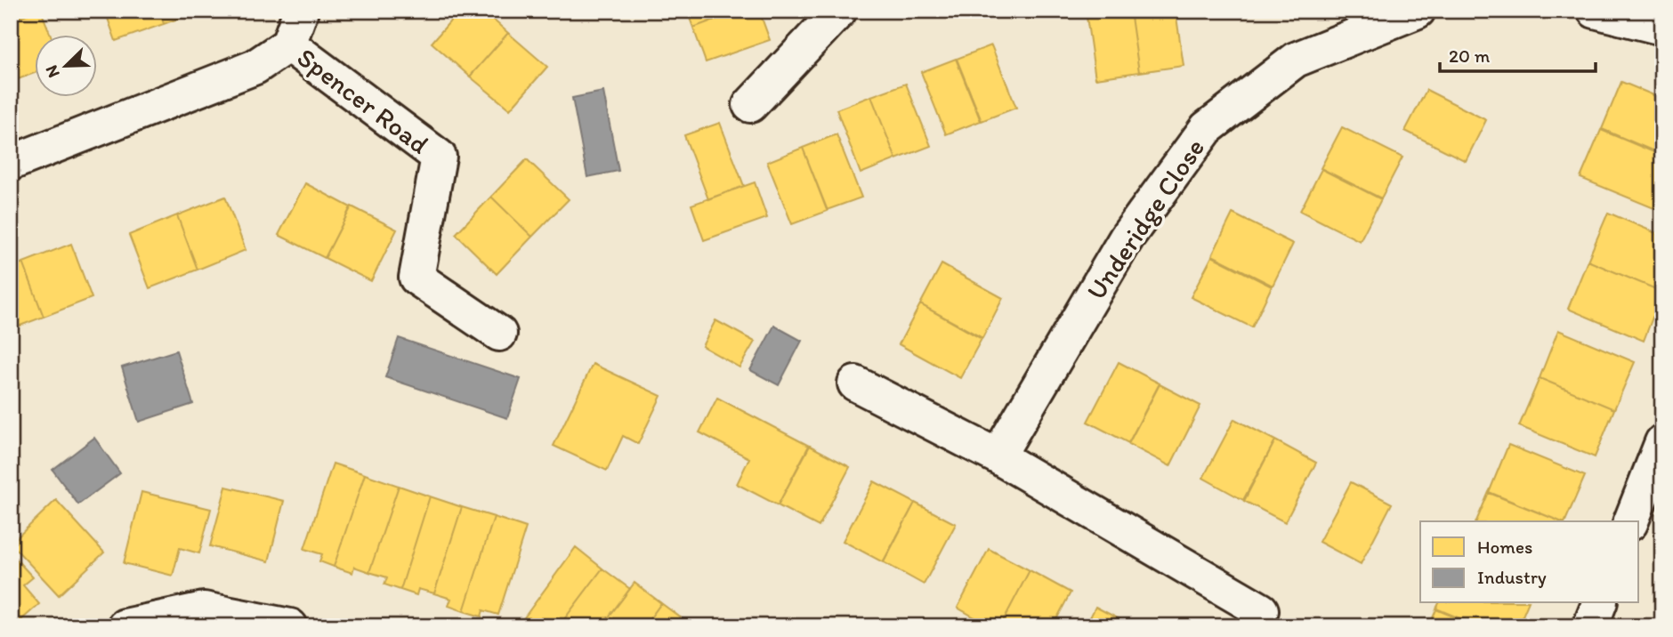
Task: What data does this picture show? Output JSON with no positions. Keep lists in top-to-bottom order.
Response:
{
  "streets": {
    "street": ["Spencer Road", "Underidge Close"]
  },
  "legend": ["Homes", "Industry"],
  "scale_bar": "20 m",
  "north": "bottom left"
}
